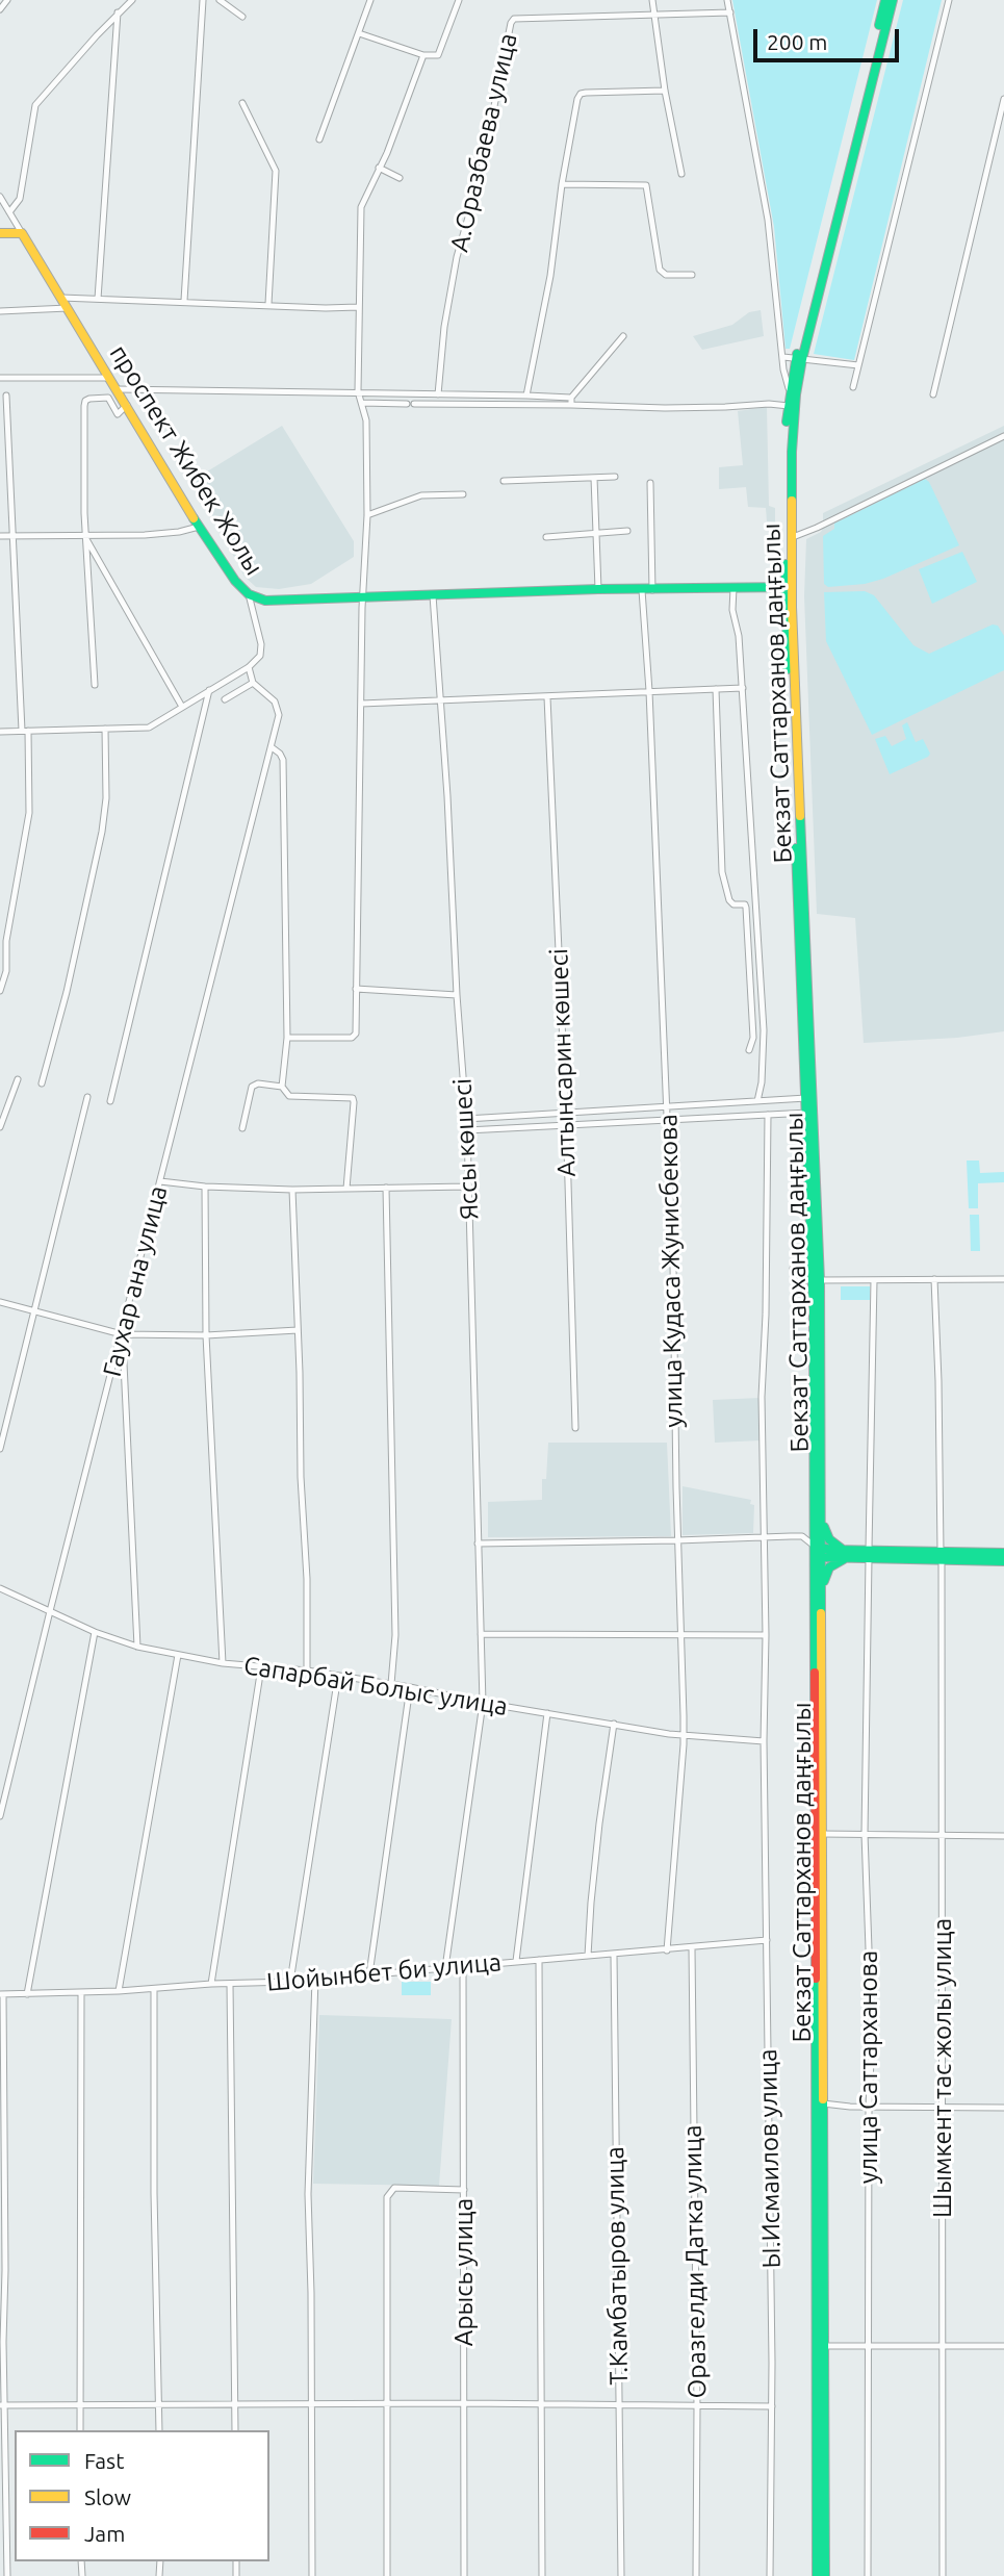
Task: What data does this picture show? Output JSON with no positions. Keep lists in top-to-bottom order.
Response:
{
  "streets": {
    "main road": ["проспект Жибек Жолы", "Бекзат Саттарханов даңғылы"],
    "street": [
      "А.Оразбаева улица",
      "Алтынсарин көшесі",
      "Яссы көшесі",
      "улица Кудаса Жунисбекова",
      "Гаухар ана улица",
      "Сапарбай Болыс улица",
      "Шойынбет би улица",
      "улица Саттарханова",
      "Шымкент тас жолы улица",
      "Ы.Исмаилов улица",
      "Оразгелди Датка улица",
      "Т.Камбатыров улица",
      "Арысь улица"
    ]
  },
  "crossings": [
    ["проспект Жибек Жолы", "Бекзат Саттарханов даңғылы"],
    ["проспект Жибек Жолы", "Яссы көшесі"],
    ["проспект Жибек Жолы", "улица Кудаса Жунисбекова"],
    ["Яссы көшесі", "Сапарбай Болыс улица"],
    ["Яссы көшесі", "Шойынбет би улица"],
    ["улица Кудаса Жунисбекова", "Сапарбай Болыс улица"],
    ["улица Кудаса Жунисбекова", "Шойынбет би улица"],
    ["Гаухар ана улица", "Сапарбай Болыс улица"],
    ["Сапарбай Болыс улица", "Ы.Исмаилов улица"],
    ["Шойынбет би улица", "Ы.Исмаилов улица"],
    ["Шойынбет би улица", "Оразгелди Датка улица"],
    ["Шойынбет би улица", "Т.Камбатыров улица"],
    ["Шойынбет би улица", "Арысь улица"]
  ],
  "legend": ["Fast", "Slow", "Jam"],
  "scale_bar": "200 m"
}
